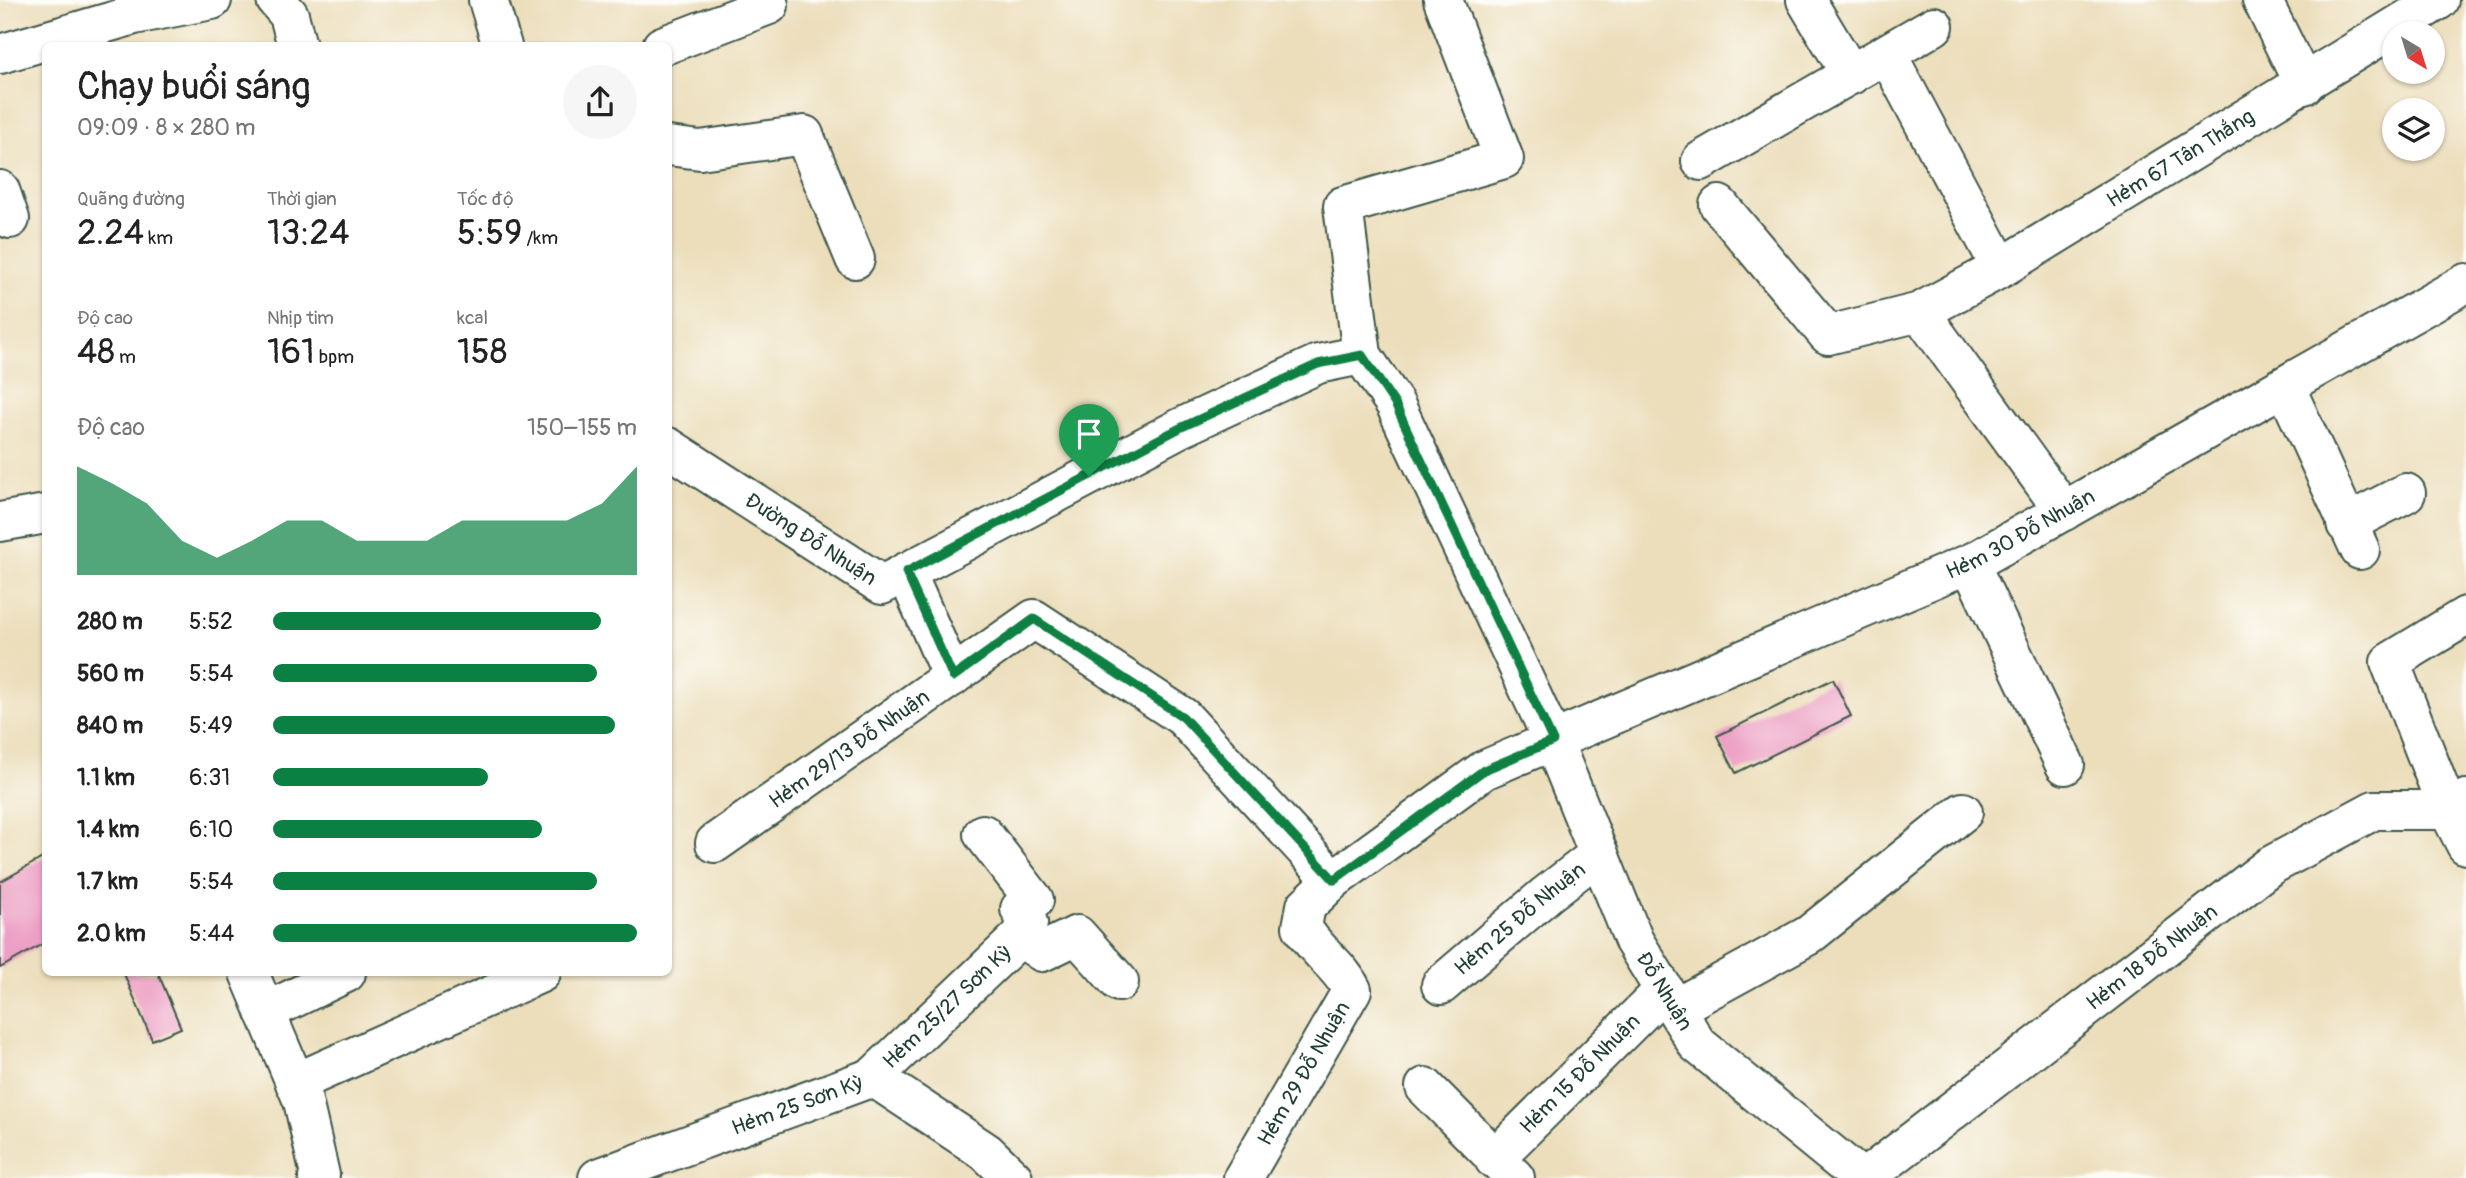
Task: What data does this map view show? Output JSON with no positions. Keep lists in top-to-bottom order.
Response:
{
  "streets": {
    "street": [
      "Hẻm 67 Tân Thắng",
      "Hẻm 30 Đỗ Nhuận",
      "Đường Đỗ Nhuận",
      "Hẻm 29/13 Đỗ Nhuận",
      "Hẻm 25 Đỗ Nhuận",
      "Hẻm 18 Đỗ Nhuận",
      "Đỗ Nhuận",
      "Hẻm 25/27 Sơn Kỳ",
      "Hẻm 29 Đỗ Nhuận",
      "Hẻm 15 Đỗ Nhuận",
      "Hẻm 25 Sơn Kỳ"
    ]
  },
  "crossings": [
    ["Hẻm 30 Đỗ Nhuận", "Đỗ Nhuận"],
    ["Hẻm 30 Đỗ Nhuận", "Hẻm 29 Đỗ Nhuận"],
    ["Hẻm 29/13 Đỗ Nhuận", "Hẻm 29 Đỗ Nhuận"],
    ["Hẻm 25 Đỗ Nhuận", "Đỗ Nhuận"],
    ["Hẻm 18 Đỗ Nhuận", "Đỗ Nhuận"],
    ["Đỗ Nhuận", "Hẻm 29 Đỗ Nhuận"],
    ["Đỗ Nhuận", "Hẻm 15 Đỗ Nhuận"],
    ["Hẻm 25/27 Sơn Kỳ", "Hẻm 25 Sơn Kỳ"]
  ],
  "north": "bottom right",
  "page": {
    "heading": ["Chạy buổi sáng", "09:09 · 8 × 280 m"],
    "stats": [
      ["Quãng đường", "2.24 km"],
      ["Thời gian", "13:24"],
      ["Tốc độ", "5:59 /km"],
      ["Độ cao", "48 m"],
      ["Nhịp tim", "161 bpm"],
      ["kcal", "158"]
    ],
    "chart": ["Độ cao", "150–155 m"],
    "list": [
      {
        "name": "280 m",
        "note": "5:52"
      },
      {
        "name": "560 m",
        "note": "5:54"
      },
      {
        "name": "840 m",
        "note": "5:49"
      },
      {
        "name": "1.1 km",
        "note": "6:31"
      },
      {
        "name": "1.4 km",
        "note": "6:10"
      },
      {
        "name": "1.7 km",
        "note": "5:54"
      },
      {
        "name": "2.0 km",
        "note": "5:44"
      }
    ]
  }
}
